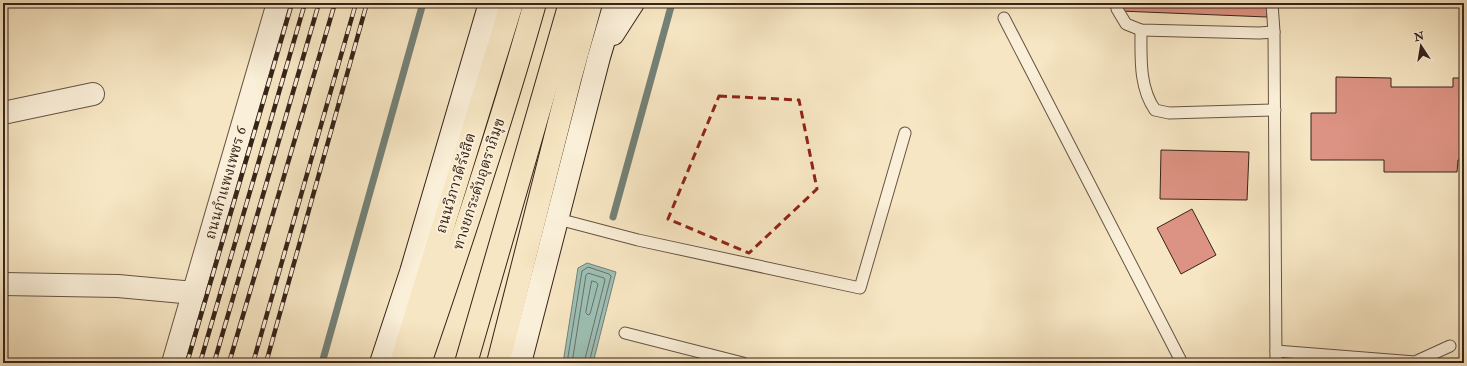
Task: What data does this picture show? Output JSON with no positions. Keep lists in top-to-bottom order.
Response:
{
  "streets": {
    "highway": ["ถนนวิภาวดีรังสิต", "ทางยกระดับอุตราภิมุข"],
    "main road": ["ถนนกำแพงเพชร 6"]
  },
  "north": "top"
}
